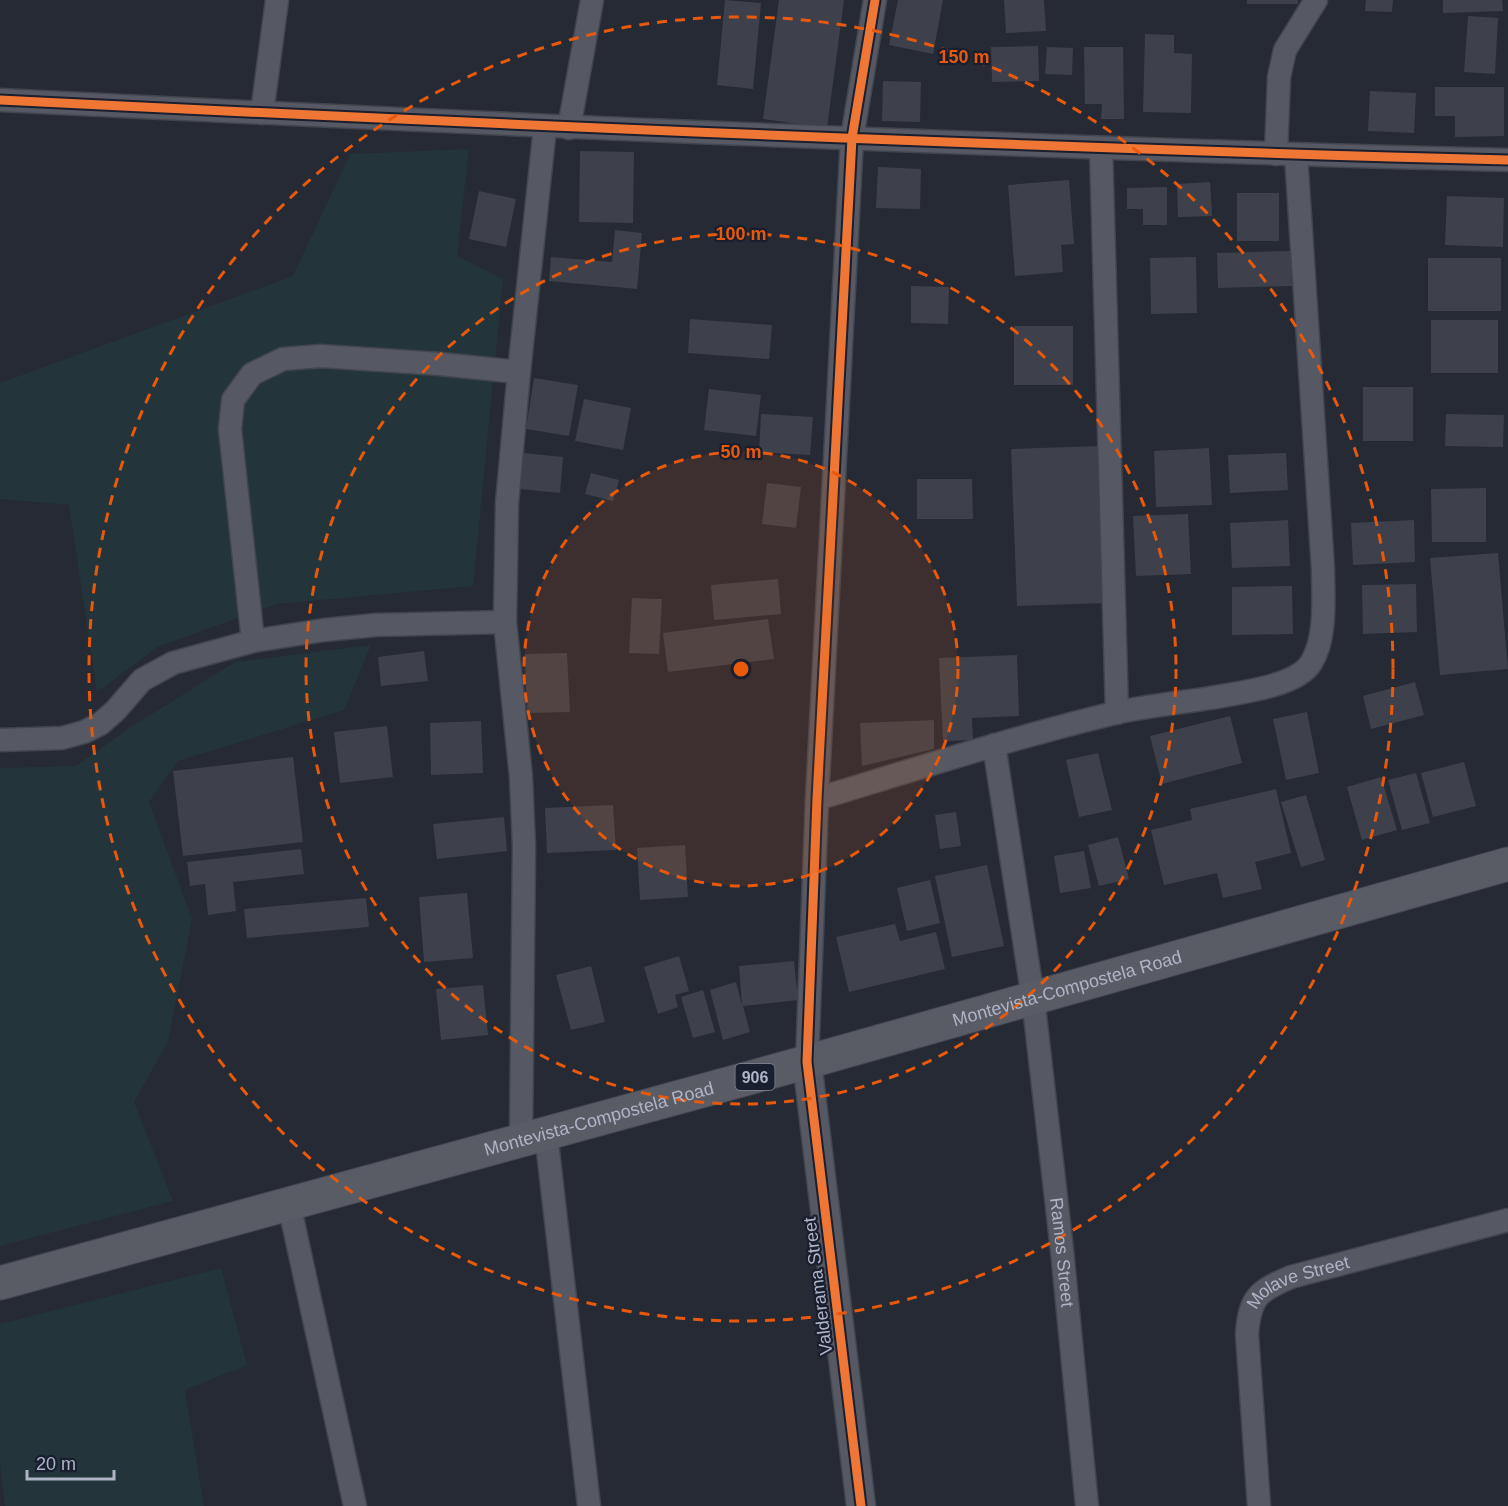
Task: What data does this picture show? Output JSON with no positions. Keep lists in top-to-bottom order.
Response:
{
  "streets": {
    "main road": ["Montevista-Compostela Road", "906"],
    "street": ["Ramos Street", "Valderama Street", "Molave Street"]
  },
  "crossings": [
    ["Montevista-Compostela Road", "Ramos Street"],
    ["Montevista-Compostela Road", "Valderama Street"]
  ],
  "scale_bar": "20 m",
  "rings": ["150 m", "100 m", "50 m"]
}
